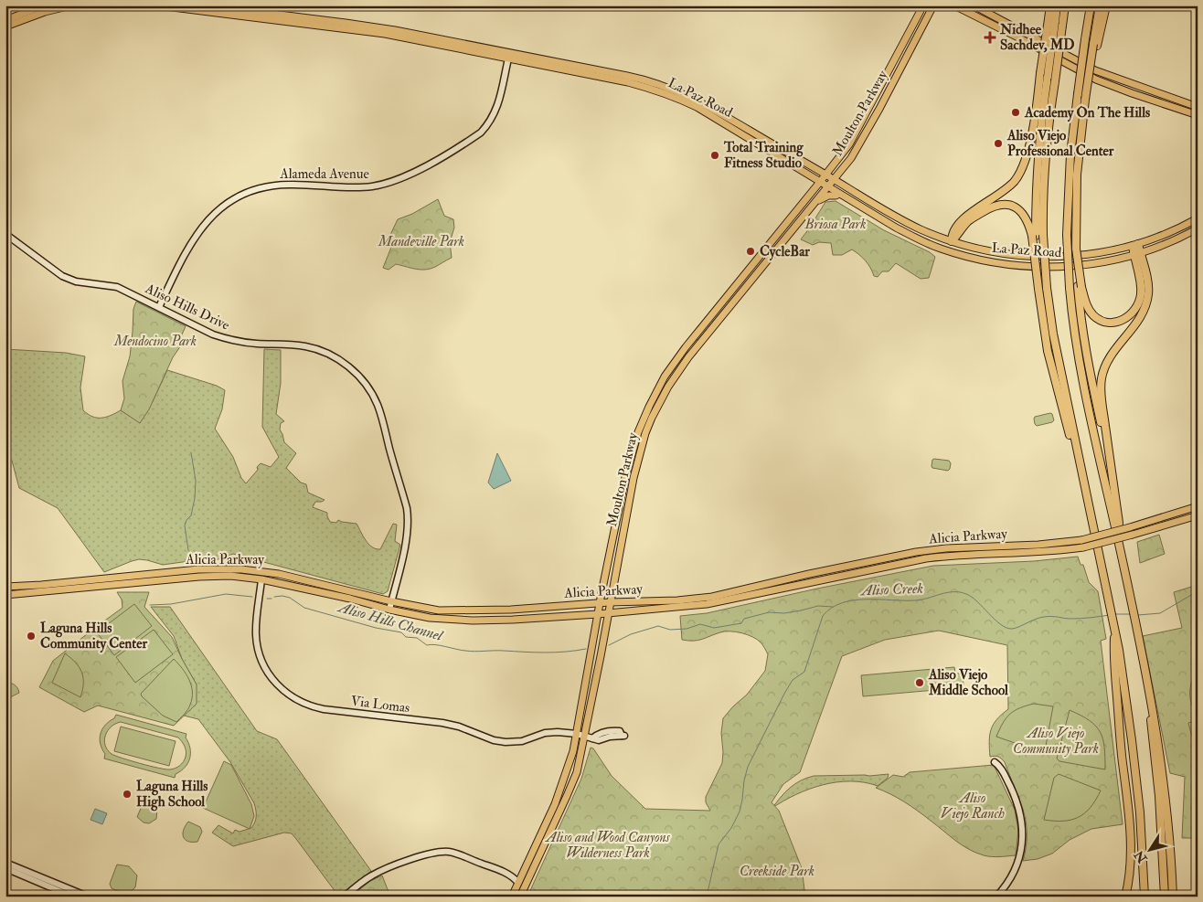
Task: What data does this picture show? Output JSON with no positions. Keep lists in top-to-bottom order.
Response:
{
  "streets": {
    "main road": ["La Paz Road", "Moulton Parkway", "Alicia Parkway"],
    "street": ["Alameda Avenue", "Aliso Hills Drive", "Via Lomas"]
  },
  "crossings": [
    ["La Paz Road", "Moulton Parkway"],
    ["La Paz Road", "Alameda Avenue"],
    ["Moulton Parkway", "Alicia Parkway"],
    ["Moulton Parkway", "Via Lomas"],
    ["Alameda Avenue", "Aliso Hills Drive"],
    ["Aliso Hills Drive", "Alicia Parkway"],
    ["Alicia Parkway", "Via Lomas"]
  ],
  "water": ["Aliso Creek", "Aliso Hills Channel"],
  "parks": [
    "Briosa Park",
    "Mandeville Park",
    "Mendocino Park",
    "Aliso Viejo Community Park",
    "Aliso Viejo Ranch",
    "Aliso and Wood Canyons Wilderness Park",
    "Creekside Park"
  ],
  "places": {
    "health": ["Nidhee Sachdev, MD"],
    "other": [
      "Academy On The Hills",
      "Aliso Viejo Professional Center",
      "Total Training Fitness Studio",
      "CycleBar",
      "Laguna Hills Community Center",
      "Aliso Viejo Middle School",
      "Laguna Hills High School"
    ]
  },
  "north": "bottom left"
}
